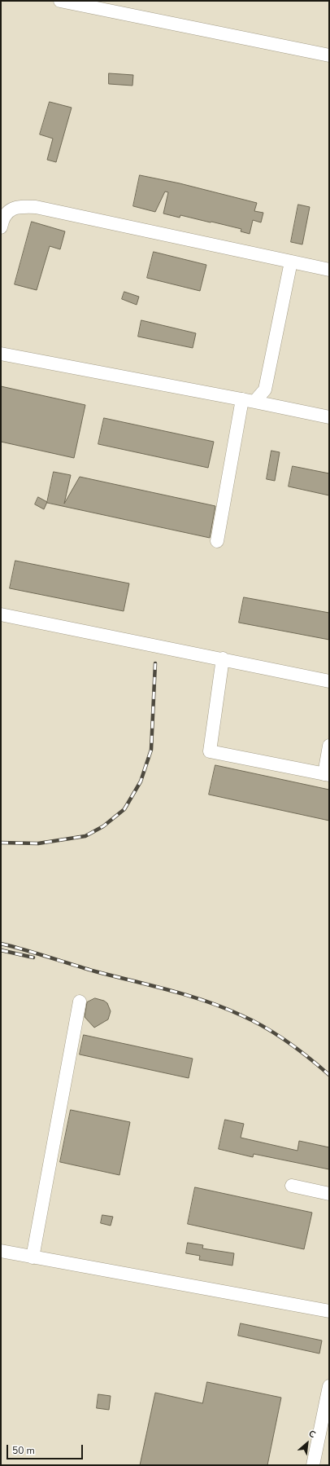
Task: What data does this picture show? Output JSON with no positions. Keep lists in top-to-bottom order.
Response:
{
  "scale_bar": "50 m",
  "north": "top right"
}
